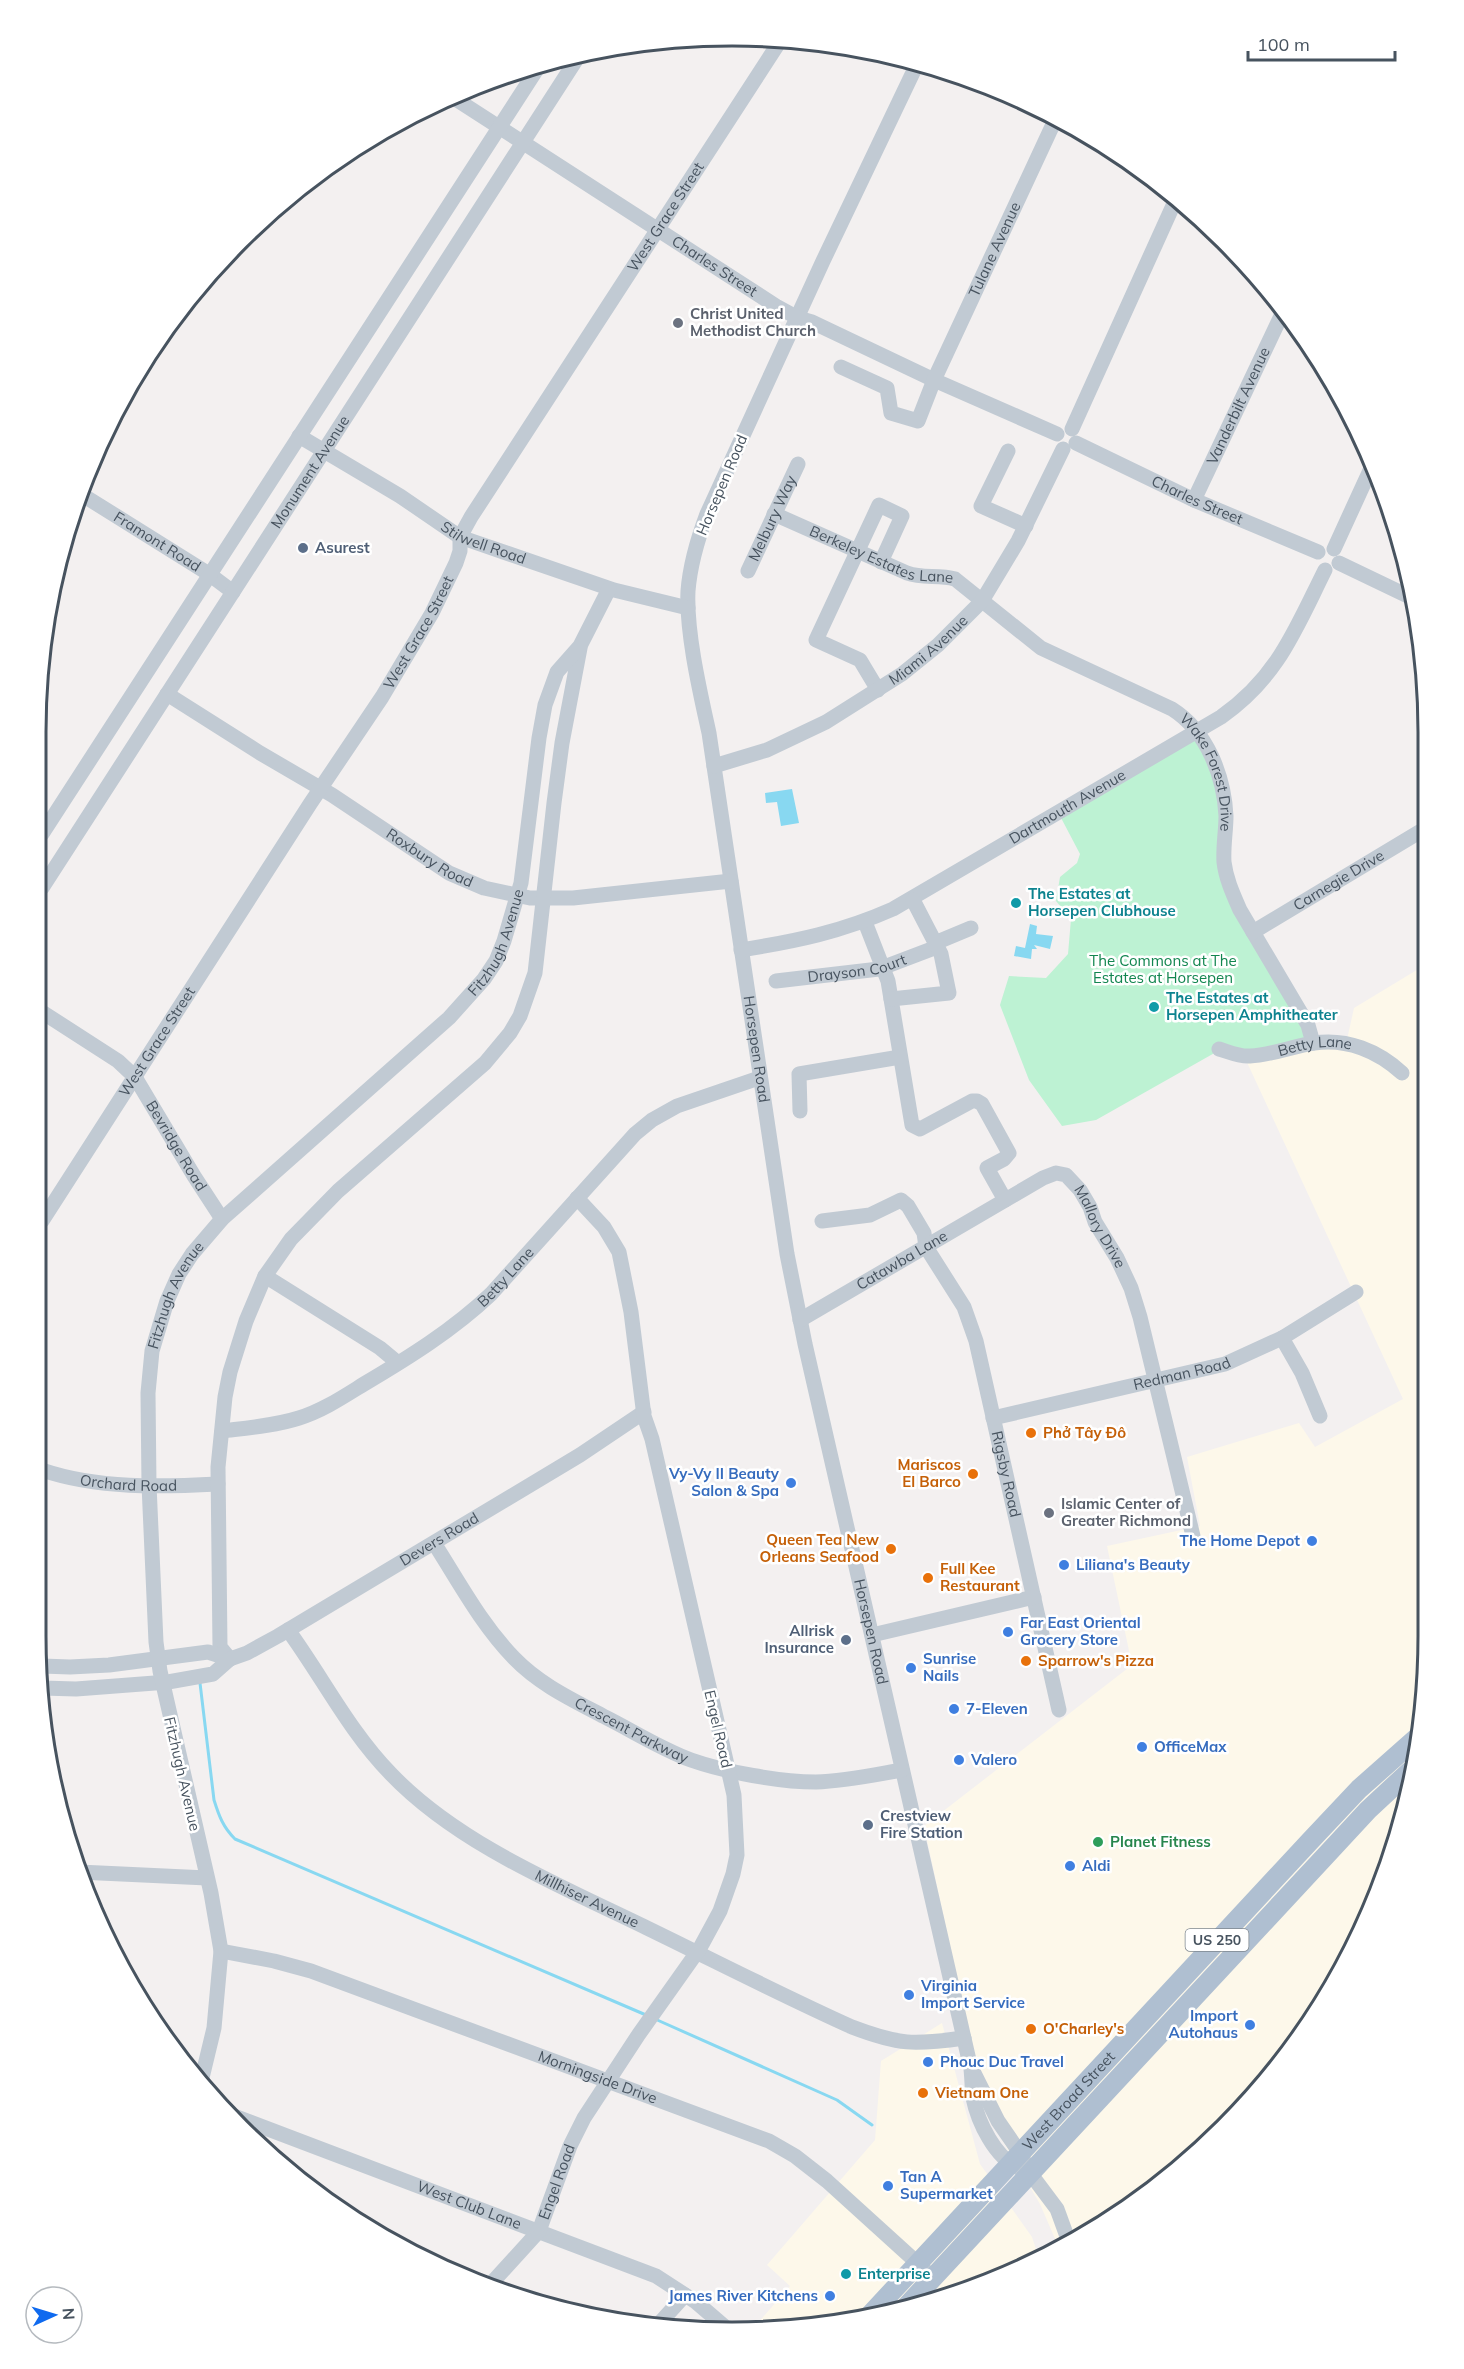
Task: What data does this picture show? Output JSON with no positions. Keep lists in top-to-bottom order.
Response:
{
  "streets": {
    "main road": ["US 250", "West Broad Street"],
    "street": [
      "West Grace Street",
      "Tulane Avenue",
      "Charles Street",
      "Vanderbilt Avenue",
      "Monument Avenue",
      "Horsepen Road",
      "Melbury Way",
      "Framont Road",
      "Stilwell Road",
      "Berkeley Estates Lane",
      "Miami Avenue",
      "Wake Forest Drive",
      "Dartmouth Avenue",
      "Roxbury Road",
      "Carnegie Drive",
      "Fitzhugh Avenue",
      "Drayson Court",
      "Betty Lane",
      "Bevridge Road",
      "Mallory Drive",
      "Catawba Lane",
      "Redman Road",
      "Rigsby Road",
      "Orchard Road",
      "Devers Road",
      "Engel Road",
      "Crescent Parkway",
      "Millhiser Avenue",
      "Morningside Drive",
      "West Club Lane"
    ]
  },
  "crossings": [
    ["West Grace Street", "Charles Street"],
    ["West Grace Street", "Stilwell Road"],
    ["West Grace Street", "Roxbury Road"],
    ["West Grace Street", "Bevridge Road"],
    ["Tulane Avenue", "Charles Street"],
    ["Charles Street", "Vanderbilt Avenue"],
    ["Charles Street", "Monument Avenue"],
    ["Charles Street", "Horsepen Road"],
    ["Charles Street", "Miami Avenue"],
    ["Charles Street", "Dartmouth Avenue"],
    ["Monument Avenue", "Framont Road"],
    ["Monument Avenue", "Stilwell Road"],
    ["Monument Avenue", "Roxbury Road"],
    ["Horsepen Road", "Stilwell Road"],
    ["Horsepen Road", "Miami Avenue"],
    ["Horsepen Road", "Dartmouth Avenue"],
    ["Horsepen Road", "Roxbury Road"],
    ["Horsepen Road", "Betty Lane"],
    ["Horsepen Road", "Catawba Lane"],
    ["Horsepen Road", "Crescent Parkway"],
    ["Horsepen Road", "Millhiser Avenue"],
    ["Horsepen Road", "West Broad Street"],
    ["Melbury Way", "Berkeley Estates Lane"],
    ["Stilwell Road", "Fitzhugh Avenue"],
    ["Berkeley Estates Lane", "Miami Avenue"],
    ["Berkeley Estates Lane", "Wake Forest Drive"],
    ["Miami Avenue", "Wake Forest Drive"],
    ["Wake Forest Drive", "Dartmouth Avenue"],
    ["Wake Forest Drive", "Carnegie Drive"],
    ["Wake Forest Drive", "Betty Lane"],
    ["Roxbury Road", "Fitzhugh Avenue"],
    ["Fitzhugh Avenue", "Betty Lane"],
    ["Fitzhugh Avenue", "Bevridge Road"],
    ["Fitzhugh Avenue", "Orchard Road"],
    ["Fitzhugh Avenue", "Devers Road"],
    ["Fitzhugh Avenue", "Morningside Drive"],
    ["Betty Lane", "Engel Road"],
    ["Mallory Drive", "Catawba Lane"],
    ["Mallory Drive", "Redman Road"],
    ["Catawba Lane", "Rigsby Road"],
    ["Redman Road", "Rigsby Road"],
    ["Devers Road", "Engel Road"],
    ["Devers Road", "Crescent Parkway"],
    ["Devers Road", "Millhiser Avenue"],
    ["Engel Road", "Crescent Parkway"],
    ["Engel Road", "Millhiser Avenue"],
    ["Engel Road", "Morningside Drive"],
    ["Engel Road", "West Club Lane"],
    ["Morningside Drive", "West Broad Street"]
  ],
  "parks": ["The Commons at The Estates at Horsepen"],
  "places": [
    "Christ United Methodist Church",
    "Asurest",
    "The Estates at Horsepen Clubhouse",
    "The Estates at Horsepen Amphitheater",
    "Phở Tây Đô",
    "Mariscos El Barco",
    "Vy-Vy II Beauty Salon & Spa",
    "Islamic Center of Greater Richmond",
    "The Home Depot",
    "Queen Tea New Orleans Seafood",
    "Liliana's Beauty",
    "Full Kee Restaurant",
    "Far East Oriental Grocery Store",
    "Allrisk Insurance",
    "Sparrow's Pizza",
    "Sunrise Nails",
    "7-Eleven",
    "OfficeMax",
    "Valero",
    "Crestview Fire Station",
    "Planet Fitness",
    "Aldi",
    "Virginia Import Service",
    "Import Autohaus",
    "O'Charley's",
    "Phouc Duc Travel",
    "Vietnam One",
    "Tan A Supermarket",
    "Enterprise",
    "James River Kitchens"
  ],
  "scale_bar": "100 m",
  "north": "right"
}
